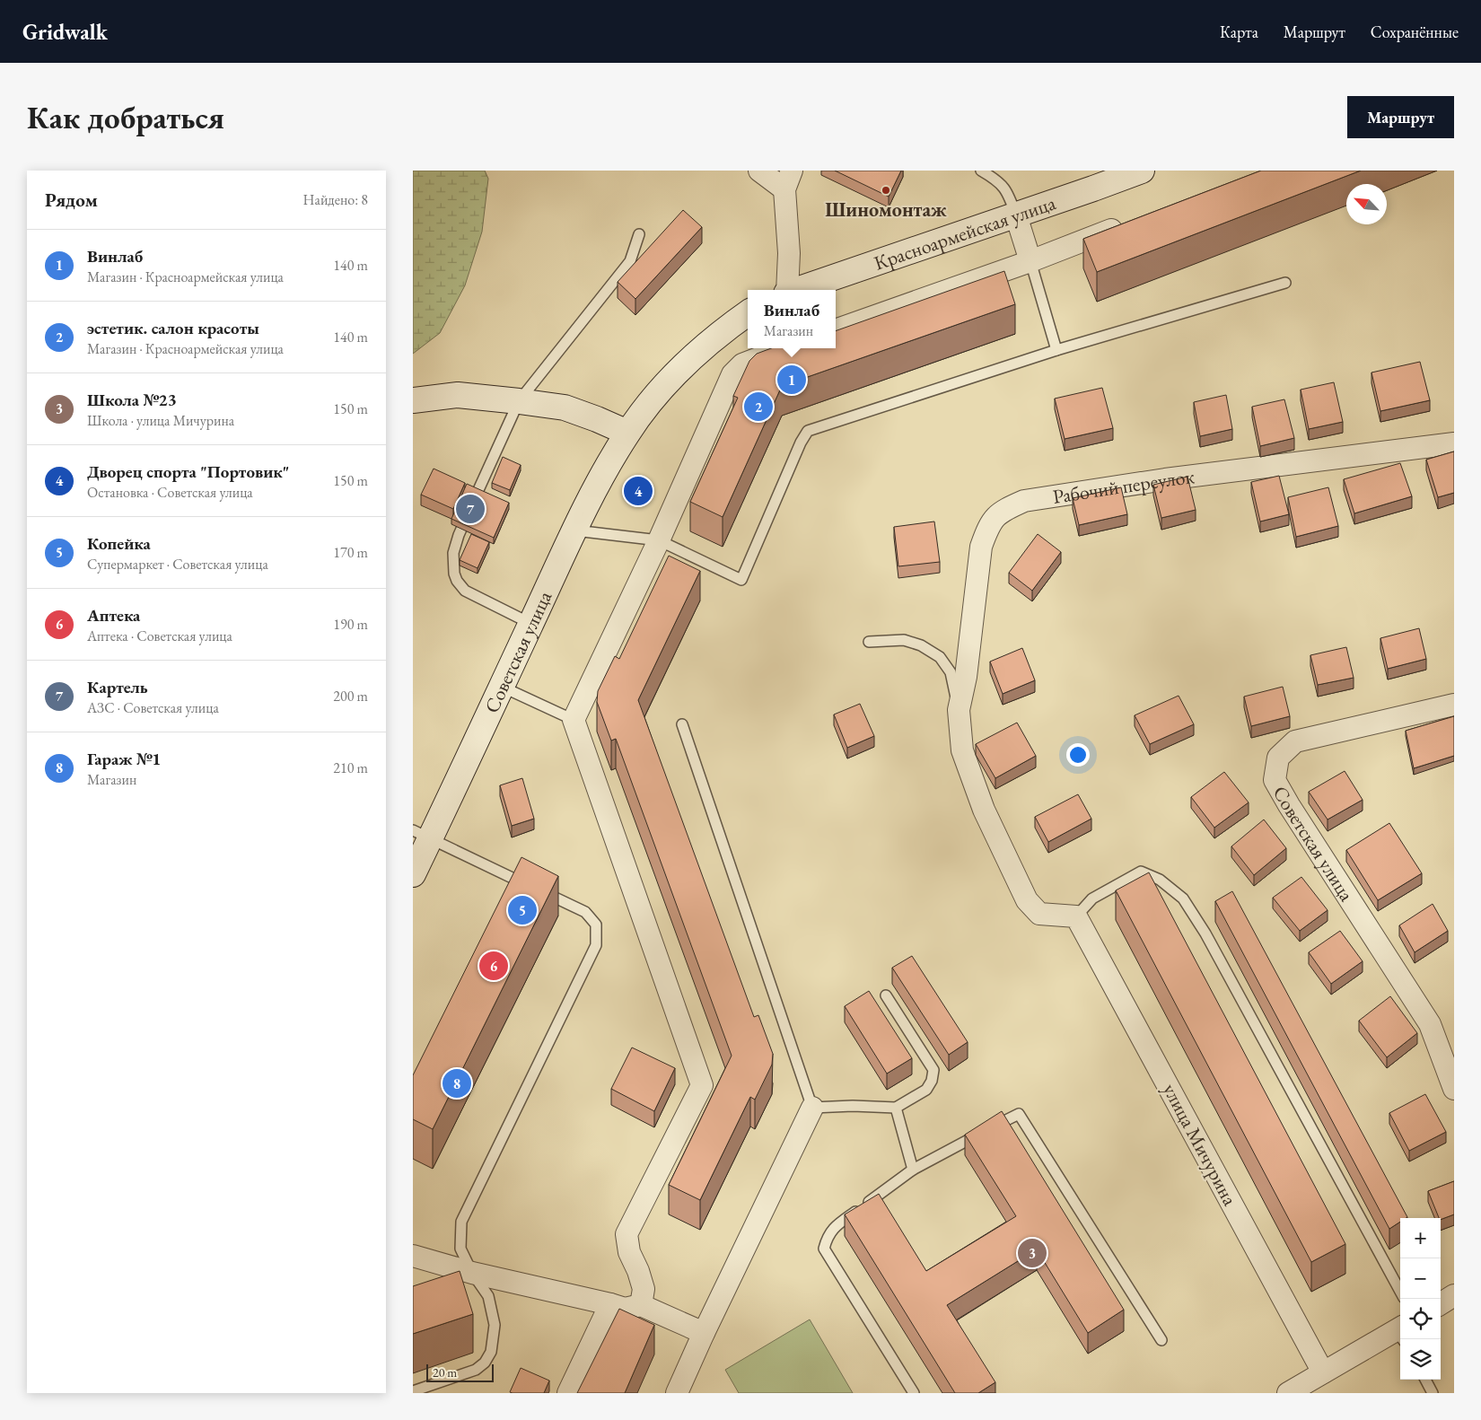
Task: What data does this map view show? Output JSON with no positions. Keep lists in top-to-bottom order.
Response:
{
  "streets": {
    "main road": ["Красноармейская улица", "Советская улица"],
    "street": ["Рабочий переулок", "улица Мичурина"]
  },
  "crossings": [
    ["Рабочий переулок", "улица Мичурина"]
  ],
  "places": ["Шиномонтаж"],
  "scale_bar": "20 m",
  "north": "top left",
  "page": {
    "header": "Gridwalk",
    "nav": ["Карта", "Маршрут", "Сохранённые"],
    "buttons": "Маршрут",
    "title": "Как добраться",
    "heading": ["Рядом", "Найдено: 8"],
    "list": [
      {
        "mark": "1",
        "name": "Винлаб",
        "note": "Магазин · Красноармейская улица",
        "value": "140 m"
      },
      {
        "mark": "2",
        "name": "эстетик. салон красоты",
        "note": "Магазин · Красноармейская улица",
        "value": "140 m"
      },
      {
        "mark": "3",
        "name": "Школа №23",
        "note": "Школа · улица Мичурина",
        "value": "150 m"
      },
      {
        "mark": "4",
        "name": "Дворец спорта \"Портовик\"",
        "note": "Остановка · Советская улица",
        "value": "150 m"
      },
      {
        "mark": "5",
        "name": "Копейка",
        "note": "Супермаркет · Советская улица",
        "value": "170 m"
      },
      {
        "mark": "6",
        "name": "Аптека",
        "note": "Аптека · Советская улица",
        "value": "190 m"
      },
      {
        "mark": "7",
        "name": "Картель",
        "note": "АЗС · Советская улица",
        "value": "200 m"
      },
      {
        "mark": "8",
        "name": "Гараж №1",
        "note": "Магазин",
        "value": "210 m"
      }
    ],
    "popup": ["Винлаб", "Магазин"],
    "pins": [
      "1",
      "2",
      "4",
      "7",
      "5",
      "6",
      "8",
      "3"
    ],
    "map_buttons": ["+", "−"],
    "scale": "20 m"
  }
}
